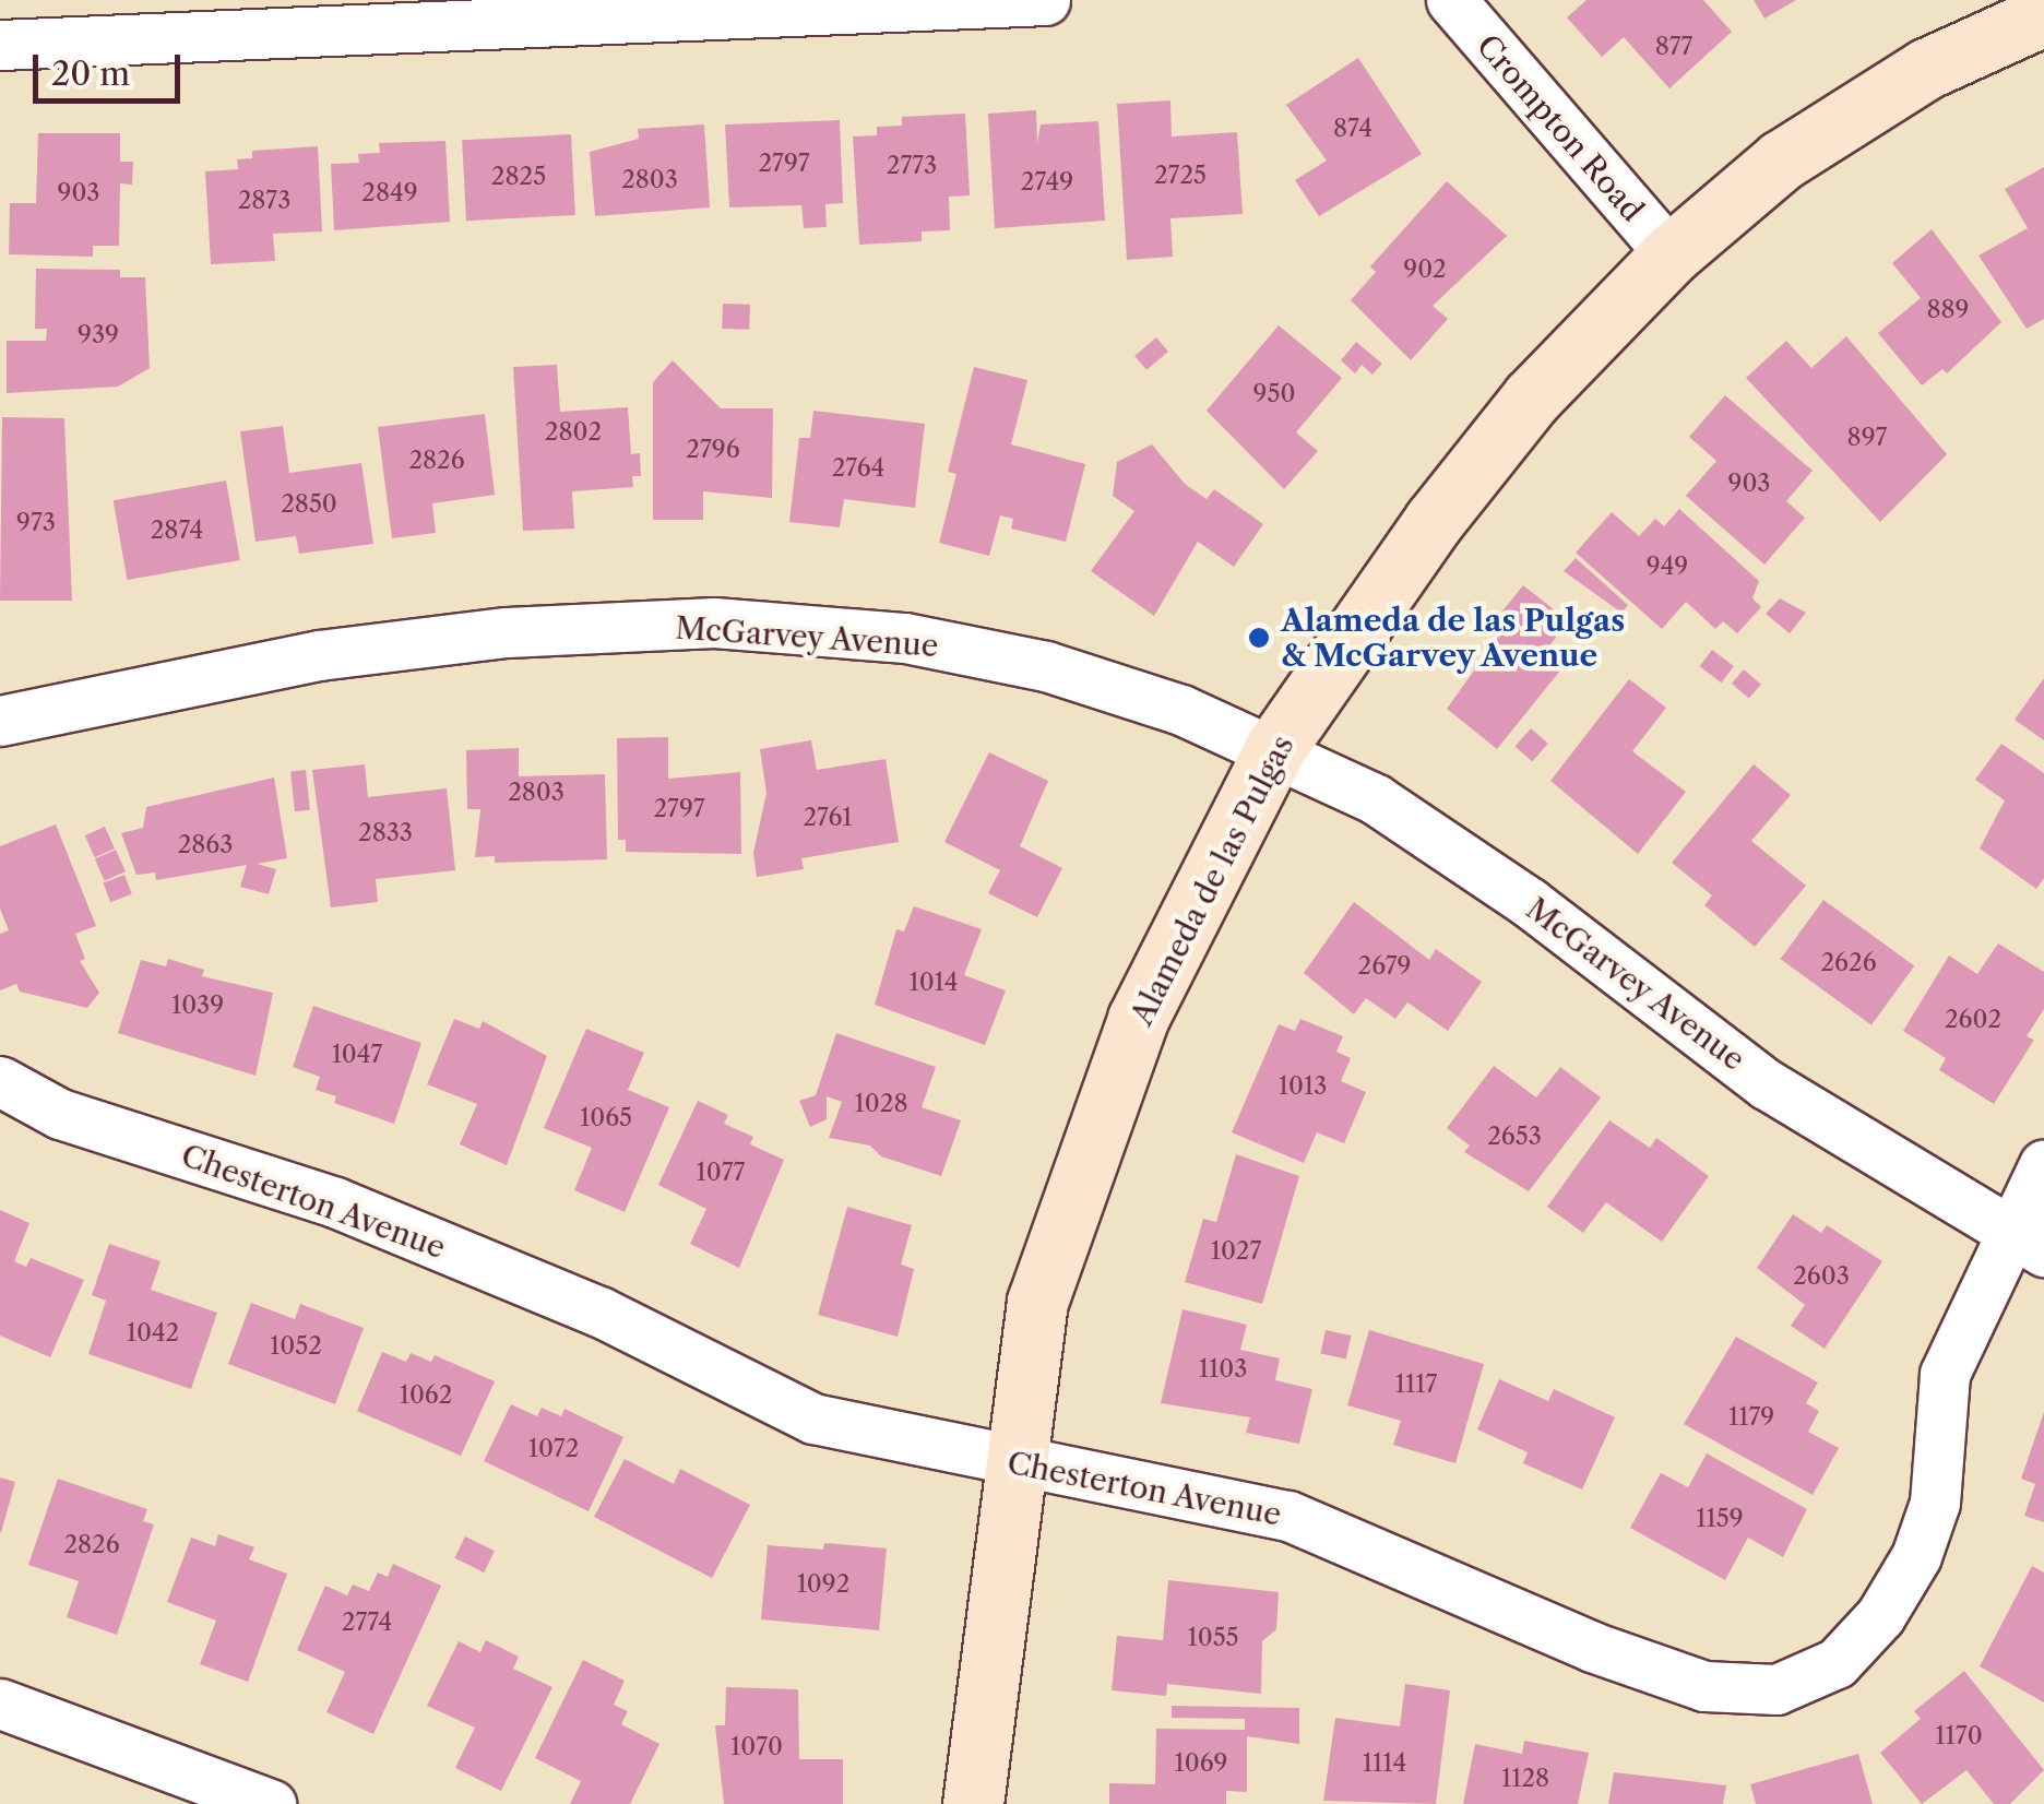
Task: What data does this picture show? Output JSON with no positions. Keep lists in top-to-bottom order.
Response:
{
  "streets": {
    "main road": ["Alameda de las Pulgas"],
    "street": ["Crompton Road", "McGarvey Avenue", "Chesterton Avenue"]
  },
  "crossings": [
    ["Crompton Road", "Alameda de las Pulgas"],
    ["McGarvey Avenue", "Alameda de las Pulgas"],
    ["McGarvey Avenue", "Chesterton Avenue"],
    ["Alameda de las Pulgas", "Chesterton Avenue"]
  ],
  "places": ["Alameda de las Pulgas & McGarvey Avenue"],
  "house_numbers": [
    "877",
    "874",
    "2797",
    "2773",
    "2725",
    "2825",
    "2803",
    "2749",
    "903",
    "2849",
    "2873",
    "902",
    "889",
    "939",
    "950",
    "2802",
    "897",
    "2796",
    "2826",
    "2764",
    "903",
    "2850",
    "973",
    "2874",
    "949",
    "2803",
    "2797",
    "2761",
    "2833",
    "2863",
    "2626",
    "2679",
    "1014",
    "1039",
    "2602",
    "1047",
    "1013",
    "1028",
    "1065",
    "2653",
    "1077",
    "1027",
    "2603",
    "1042",
    "1052",
    "1103",
    "1117",
    "1062",
    "1179",
    "1072",
    "1159",
    "2826",
    "1092",
    "2774",
    "1055",
    "1170",
    "1070",
    "1069",
    "1114",
    "1128"
  ],
  "scale_bar": "20 m"
}
